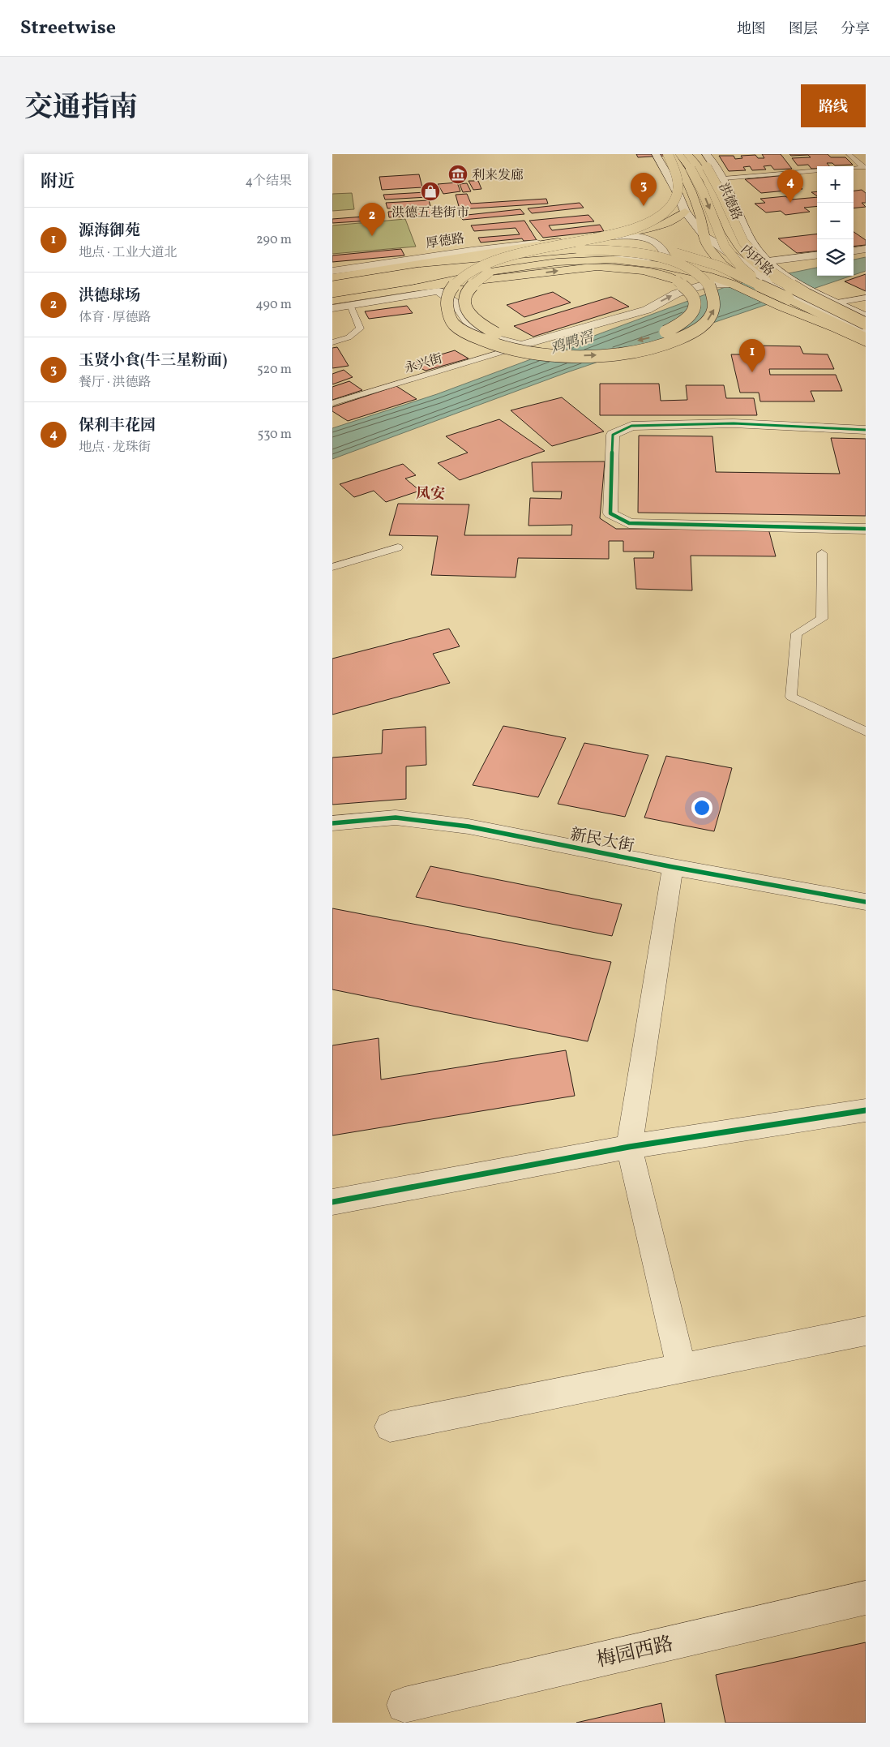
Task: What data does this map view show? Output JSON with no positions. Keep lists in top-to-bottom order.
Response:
{
  "streets": {
    "main road": ["洪德路", "内环路"],
    "street": ["厚德路", "新民大街", "梅园西路"],
    "lane": ["永兴街"]
  },
  "districts": ["凤安"],
  "water": ["鸡鸭滘"],
  "places": {
    "museum": ["利来发廊"],
    "shop": ["洪德五巷街市"]
  },
  "page": {
    "header": "Streetwise",
    "nav": ["地图", "图层", "分享"],
    "title": "交通指南",
    "buttons": "路线",
    "heading": ["附近", "4个结果"],
    "map_buttons": ["+", "−"],
    "pins": [
      "4",
      "3",
      "2",
      "1"
    ],
    "list": [
      {
        "mark": "1",
        "name": "源海御苑",
        "note": "地点 · 工业大道北",
        "value": "290 m"
      },
      {
        "mark": "2",
        "name": "洪德球场",
        "note": "体育 · 厚德路",
        "value": "490 m"
      },
      {
        "mark": "3",
        "name": "玉贤小食(牛三星粉面)",
        "note": "餐厅 · 洪德路",
        "value": "520 m"
      },
      {
        "mark": "4",
        "name": "保利丰花园",
        "note": "地点 · 龙珠街",
        "value": "530 m"
      }
    ]
  }
}
